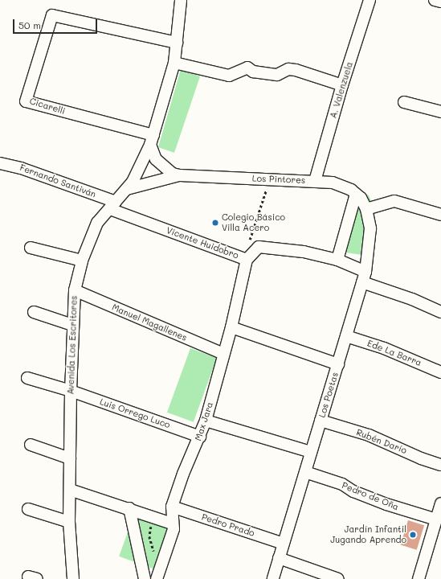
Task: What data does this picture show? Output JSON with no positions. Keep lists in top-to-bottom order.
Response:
{
  "streets": {
    "street": [
      "A. Valenzuela",
      "Cicarelli",
      "Los Pintores",
      "Fernando Santiván",
      "Vicente Huidobro",
      "Manuel Magallenes",
      "Avenida Los Escritores",
      "Ede La Barra",
      "Los Poetas",
      "Luis Orrego Luco",
      "Max Jara",
      "Rubén Darío",
      "Pedro de Oña",
      "Pedro Prado"
    ]
  },
  "crossings": [
    ["A. Valenzuela", "Los Pintores"],
    ["Cicarelli", "Los Pintores"],
    ["Cicarelli", "Avenida Los Escritores"],
    ["Los Pintores", "Avenida Los Escritores"],
    ["Los Pintores", "Los Poetas"],
    ["Fernando Santiván", "Vicente Huidobro"],
    ["Fernando Santiván", "Avenida Los Escritores"],
    ["Vicente Huidobro", "Avenida Los Escritores"],
    ["Vicente Huidobro", "Los Poetas"],
    ["Vicente Huidobro", "Max Jara"],
    ["Manuel Magallenes", "Avenida Los Escritores"],
    ["Manuel Magallenes", "Max Jara"],
    ["Avenida Los Escritores", "Luis Orrego Luco"],
    ["Ede La Barra", "Los Poetas"],
    ["Los Poetas", "Rubén Darío"],
    ["Los Poetas", "Pedro de Oña"],
    ["Los Poetas", "Pedro Prado"],
    ["Luis Orrego Luco", "Max Jara"],
    ["Max Jara", "Pedro Prado"]
  ],
  "places": ["Colegio Básico Villa Acero", "Jardín Infantil Jugando Aprendo"],
  "scale_bar": "50 m"
}
